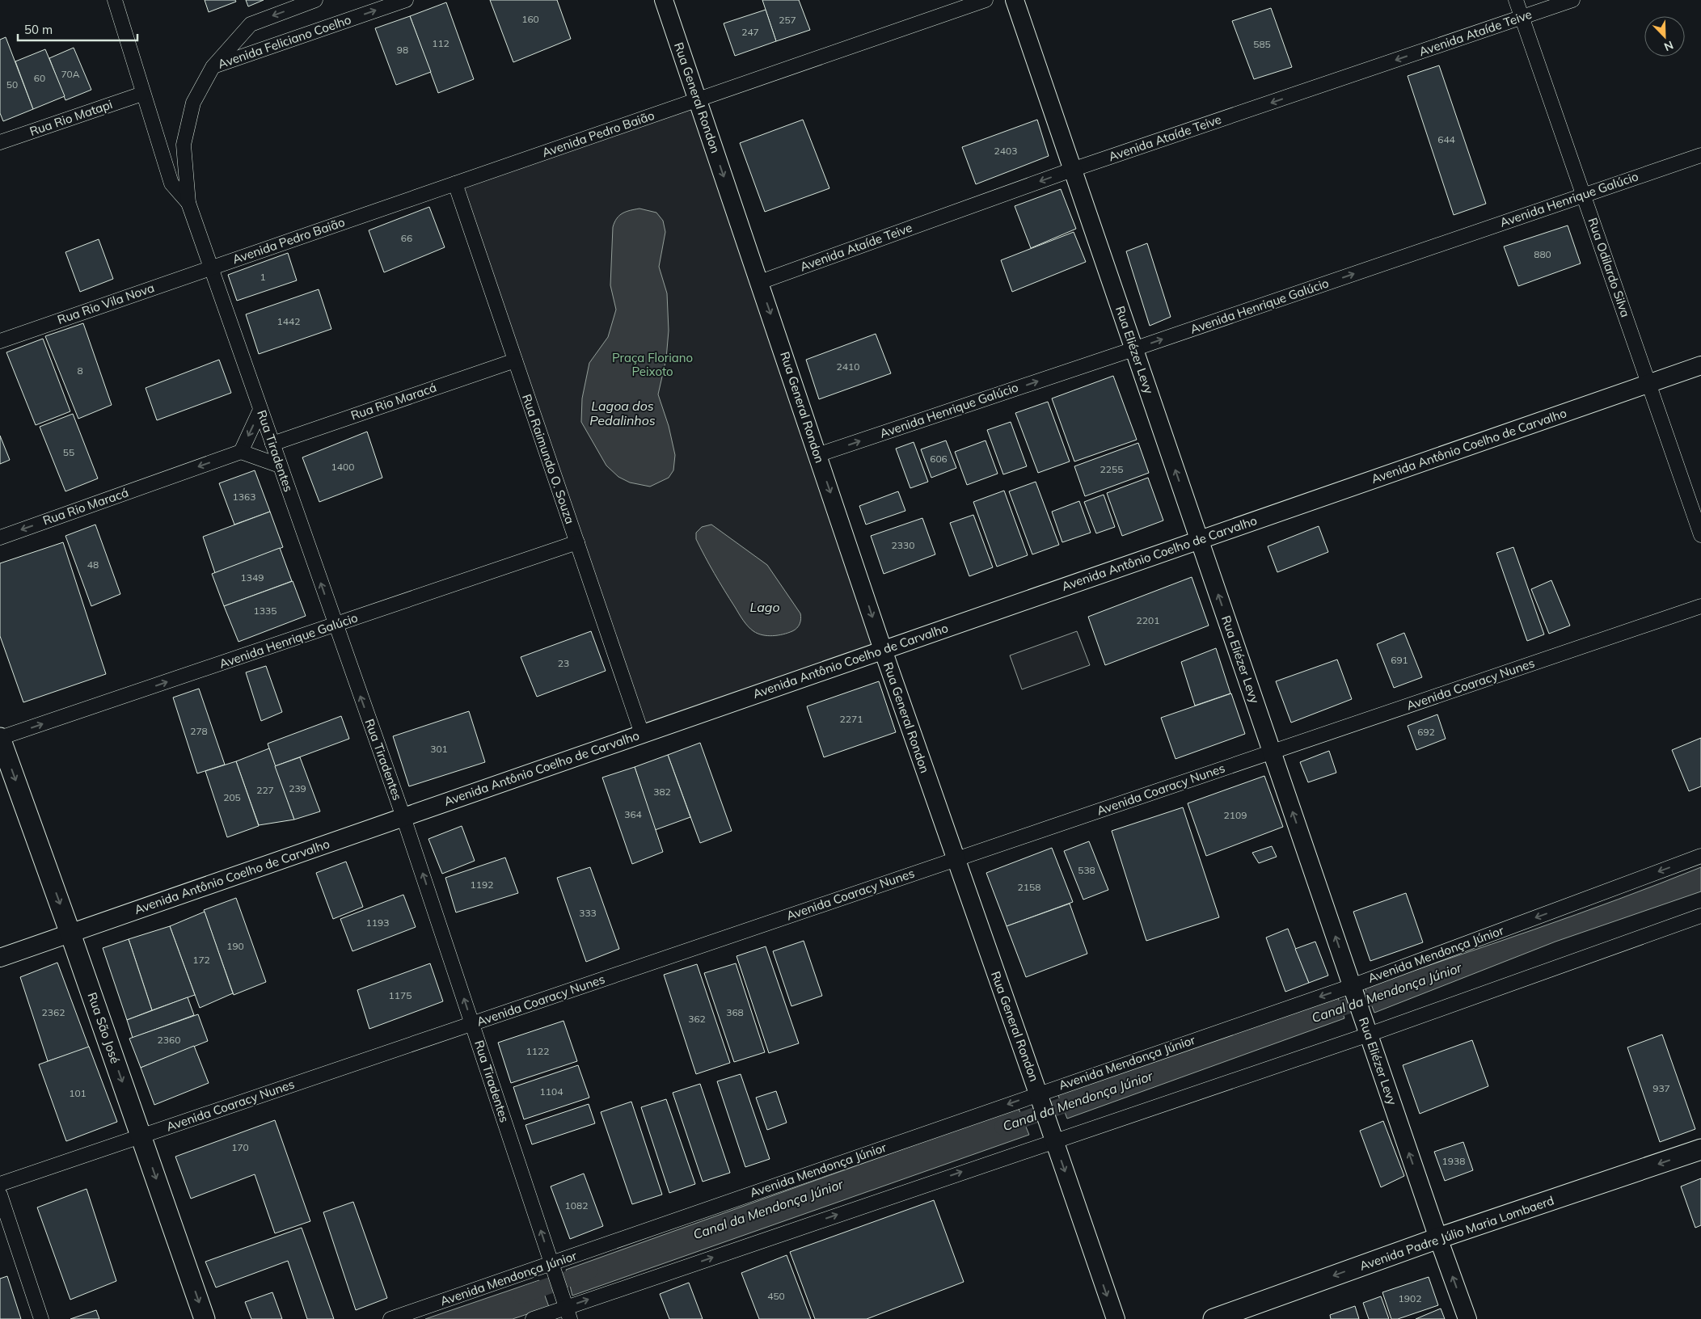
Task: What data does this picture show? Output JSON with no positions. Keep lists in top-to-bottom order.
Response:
{
  "streets": {
    "main road": ["Rua São José", "Avenida Padre Júlio Maria Lombaerd"],
    "street": [
      "Avenida Ataíde Teive",
      "Avenida Feliciano Coelho",
      "Rua General Rondon",
      "Rua Rio Matapi",
      "Avenida Pedro Baião",
      "Avenida Henrique Galúcio",
      "Rua Odilardo Silva",
      "Rua Rio Vila Nova",
      "Rua Eliézer Levy",
      "Rua Rio Maracá",
      "Avenida Antônio Coelho de Carvalho",
      "Rua Tiradentes",
      "Rua Raimundo O. Souza",
      "Avenida Coaracy Nunes",
      "Avenida Mendonça Júnior"
    ]
  },
  "crossings": [
    ["Avenida Ataíde Teive", "Rua General Rondon"],
    ["Avenida Ataíde Teive", "Rua Odilardo Silva"],
    ["Avenida Ataíde Teive", "Rua Eliézer Levy"],
    ["Avenida Feliciano Coelho", "Rua Tiradentes"],
    ["Rua General Rondon", "Avenida Pedro Baião"],
    ["Rua General Rondon", "Avenida Henrique Galúcio"],
    ["Rua General Rondon", "Avenida Antônio Coelho de Carvalho"],
    ["Rua General Rondon", "Avenida Coaracy Nunes"],
    ["Rua General Rondon", "Avenida Mendonça Júnior"],
    ["Rua Rio Matapi", "Rua Tiradentes"],
    ["Avenida Pedro Baião", "Rua Rio Vila Nova"],
    ["Avenida Pedro Baião", "Rua Tiradentes"],
    ["Avenida Pedro Baião", "Rua Raimundo O. Souza"],
    ["Avenida Henrique Galúcio", "Rua Odilardo Silva"],
    ["Avenida Henrique Galúcio", "Rua Eliézer Levy"],
    ["Avenida Henrique Galúcio", "Rua Tiradentes"],
    ["Avenida Henrique Galúcio", "Rua Raimundo O. Souza"],
    ["Avenida Henrique Galúcio", "Rua São José"],
    ["Rua Odilardo Silva", "Avenida Antônio Coelho de Carvalho"],
    ["Rua Rio Vila Nova", "Rua Tiradentes"],
    ["Rua Eliézer Levy", "Avenida Antônio Coelho de Carvalho"],
    ["Rua Eliézer Levy", "Avenida Coaracy Nunes"],
    ["Rua Eliézer Levy", "Avenida Mendonça Júnior"],
    ["Rua Eliézer Levy", "Avenida Padre Júlio Maria Lombaerd"],
    ["Rua Rio Maracá", "Rua Tiradentes"],
    ["Rua Rio Maracá", "Rua Raimundo O. Souza"],
    ["Avenida Antônio Coelho de Carvalho", "Rua Tiradentes"],
    ["Avenida Antônio Coelho de Carvalho", "Rua Raimundo O. Souza"],
    ["Avenida Antônio Coelho de Carvalho", "Rua São José"],
    ["Rua Tiradentes", "Avenida Coaracy Nunes"],
    ["Rua Tiradentes", "Avenida Mendonça Júnior"],
    ["Avenida Coaracy Nunes", "Rua São José"]
  ],
  "one_way": [
    "Avenida Ataíde Teive",
    "Rua General Rondon",
    "Avenida Henrique Galúcio",
    "Rua Eliézer Levy",
    "Rua Rio Maracá",
    "Rua Tiradentes",
    "Rua São José",
    "Avenida Padre Júlio Maria Lombaerd"
  ],
  "water": ["Lagoa dos Pedalinhos", "Lago", "Canal da Mendonça Júnior"],
  "parks": ["Praça Floriano Peixoto"],
  "house_numbers": [
    "160",
    "257",
    "247",
    "112",
    "585",
    "98",
    "70A",
    "60",
    "50",
    "644",
    "2403",
    "66",
    "880",
    "1",
    "1442",
    "2410",
    "8",
    "55",
    "606",
    "1400",
    "2255",
    "1363",
    "2330",
    "48",
    "1349",
    "1335",
    "2201",
    "691",
    "23",
    "2271",
    "278",
    "692",
    "301",
    "239",
    "227",
    "382",
    "205",
    "364",
    "2109",
    "538",
    "1192",
    "2158",
    "333",
    "1193",
    "190",
    "172",
    "1175",
    "2362",
    "368",
    "362",
    "2360",
    "1122",
    "937",
    "1104",
    "101",
    "170",
    "1938",
    "1082",
    "450",
    "1902"
  ],
  "scale_bar": "50 m",
  "north": "bottom right"
}
